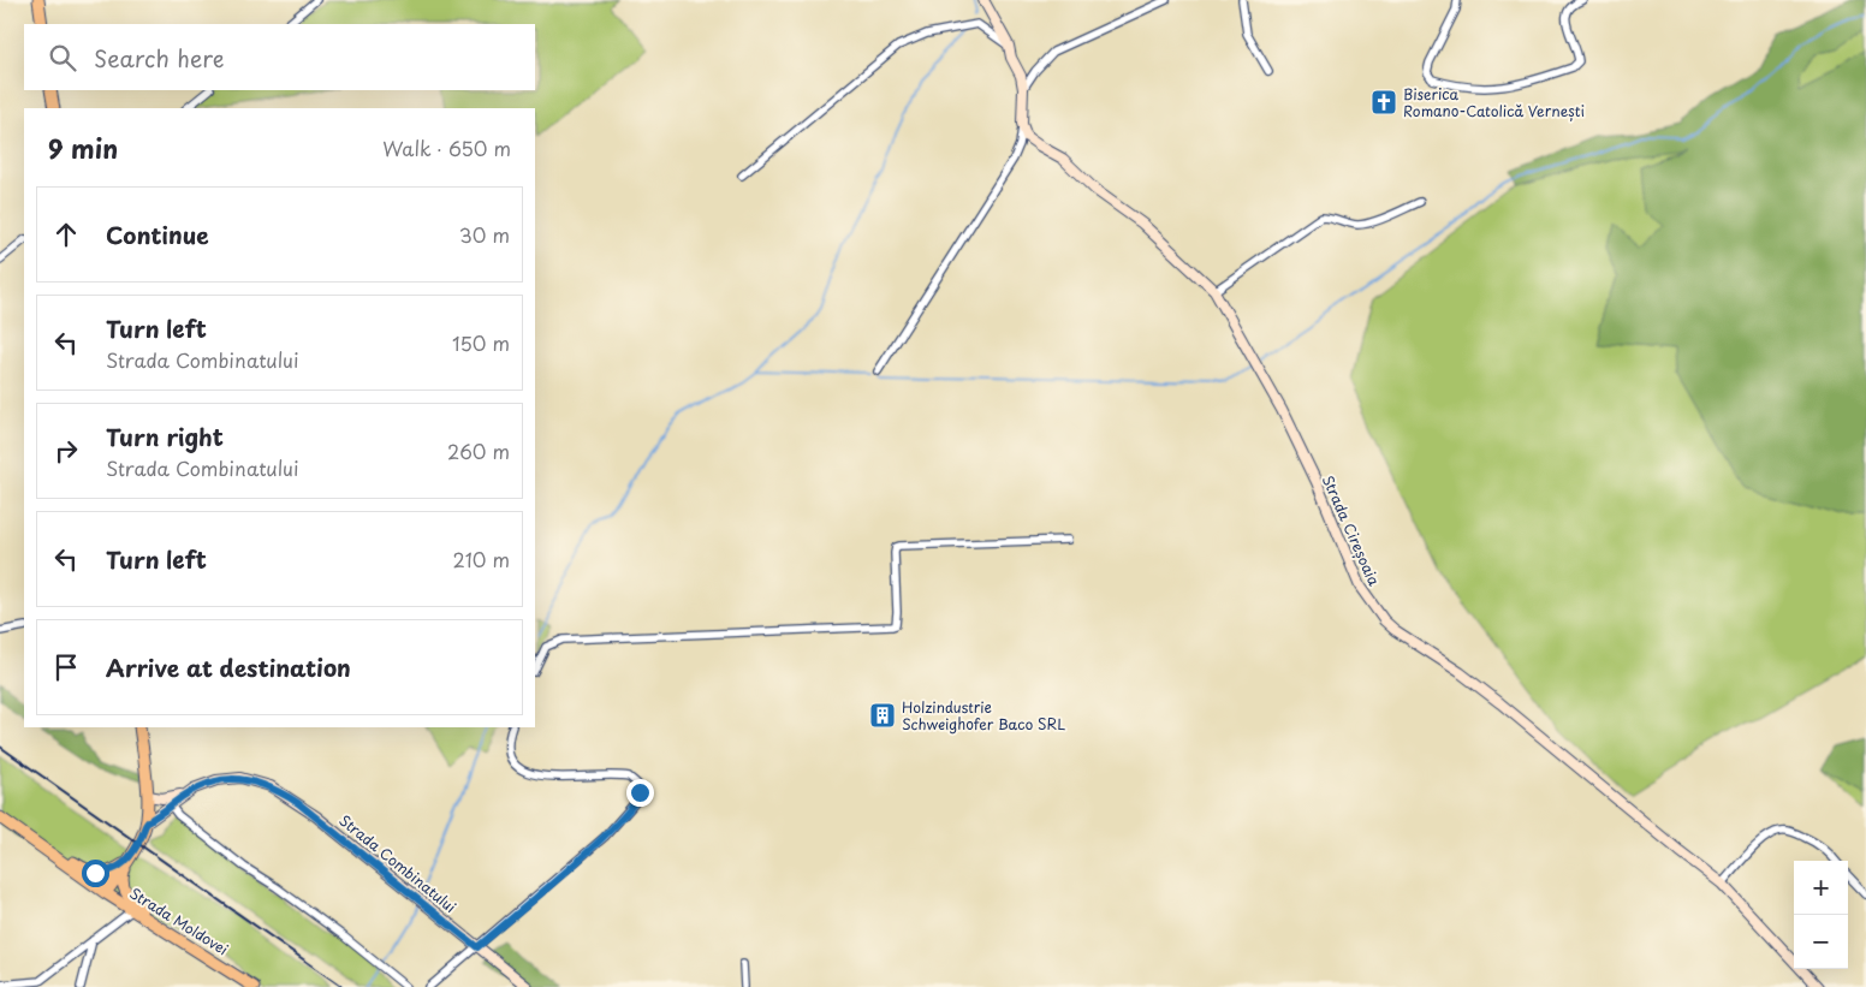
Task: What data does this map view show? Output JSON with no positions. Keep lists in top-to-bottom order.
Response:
{
  "streets": {
    "main road": ["Strada Combinatului", "Strada Moldovei"],
    "street": ["Strada Cireșoaia"]
  },
  "crossings": [
    ["Strada Combinatului", "Strada Moldovei"]
  ],
  "places": {
    "church": ["Biserica Romano-Catolică Vernești"],
    "building": ["Holzindustrie Schweighofer Baco SRL"]
  },
  "page": {
    "search": "Search here",
    "heading": ["9 min", "Walk · 650 m"],
    "list": [
      ["Continue", "30 m"],
      ["Turn left", "Strada Combinatului", "150 m"],
      ["Turn right", "Strada Combinatului", "260 m"],
      ["Turn left", "210 m"],
      "Arrive at destination"
    ],
    "map_buttons": ["+", "−"]
  }
}
